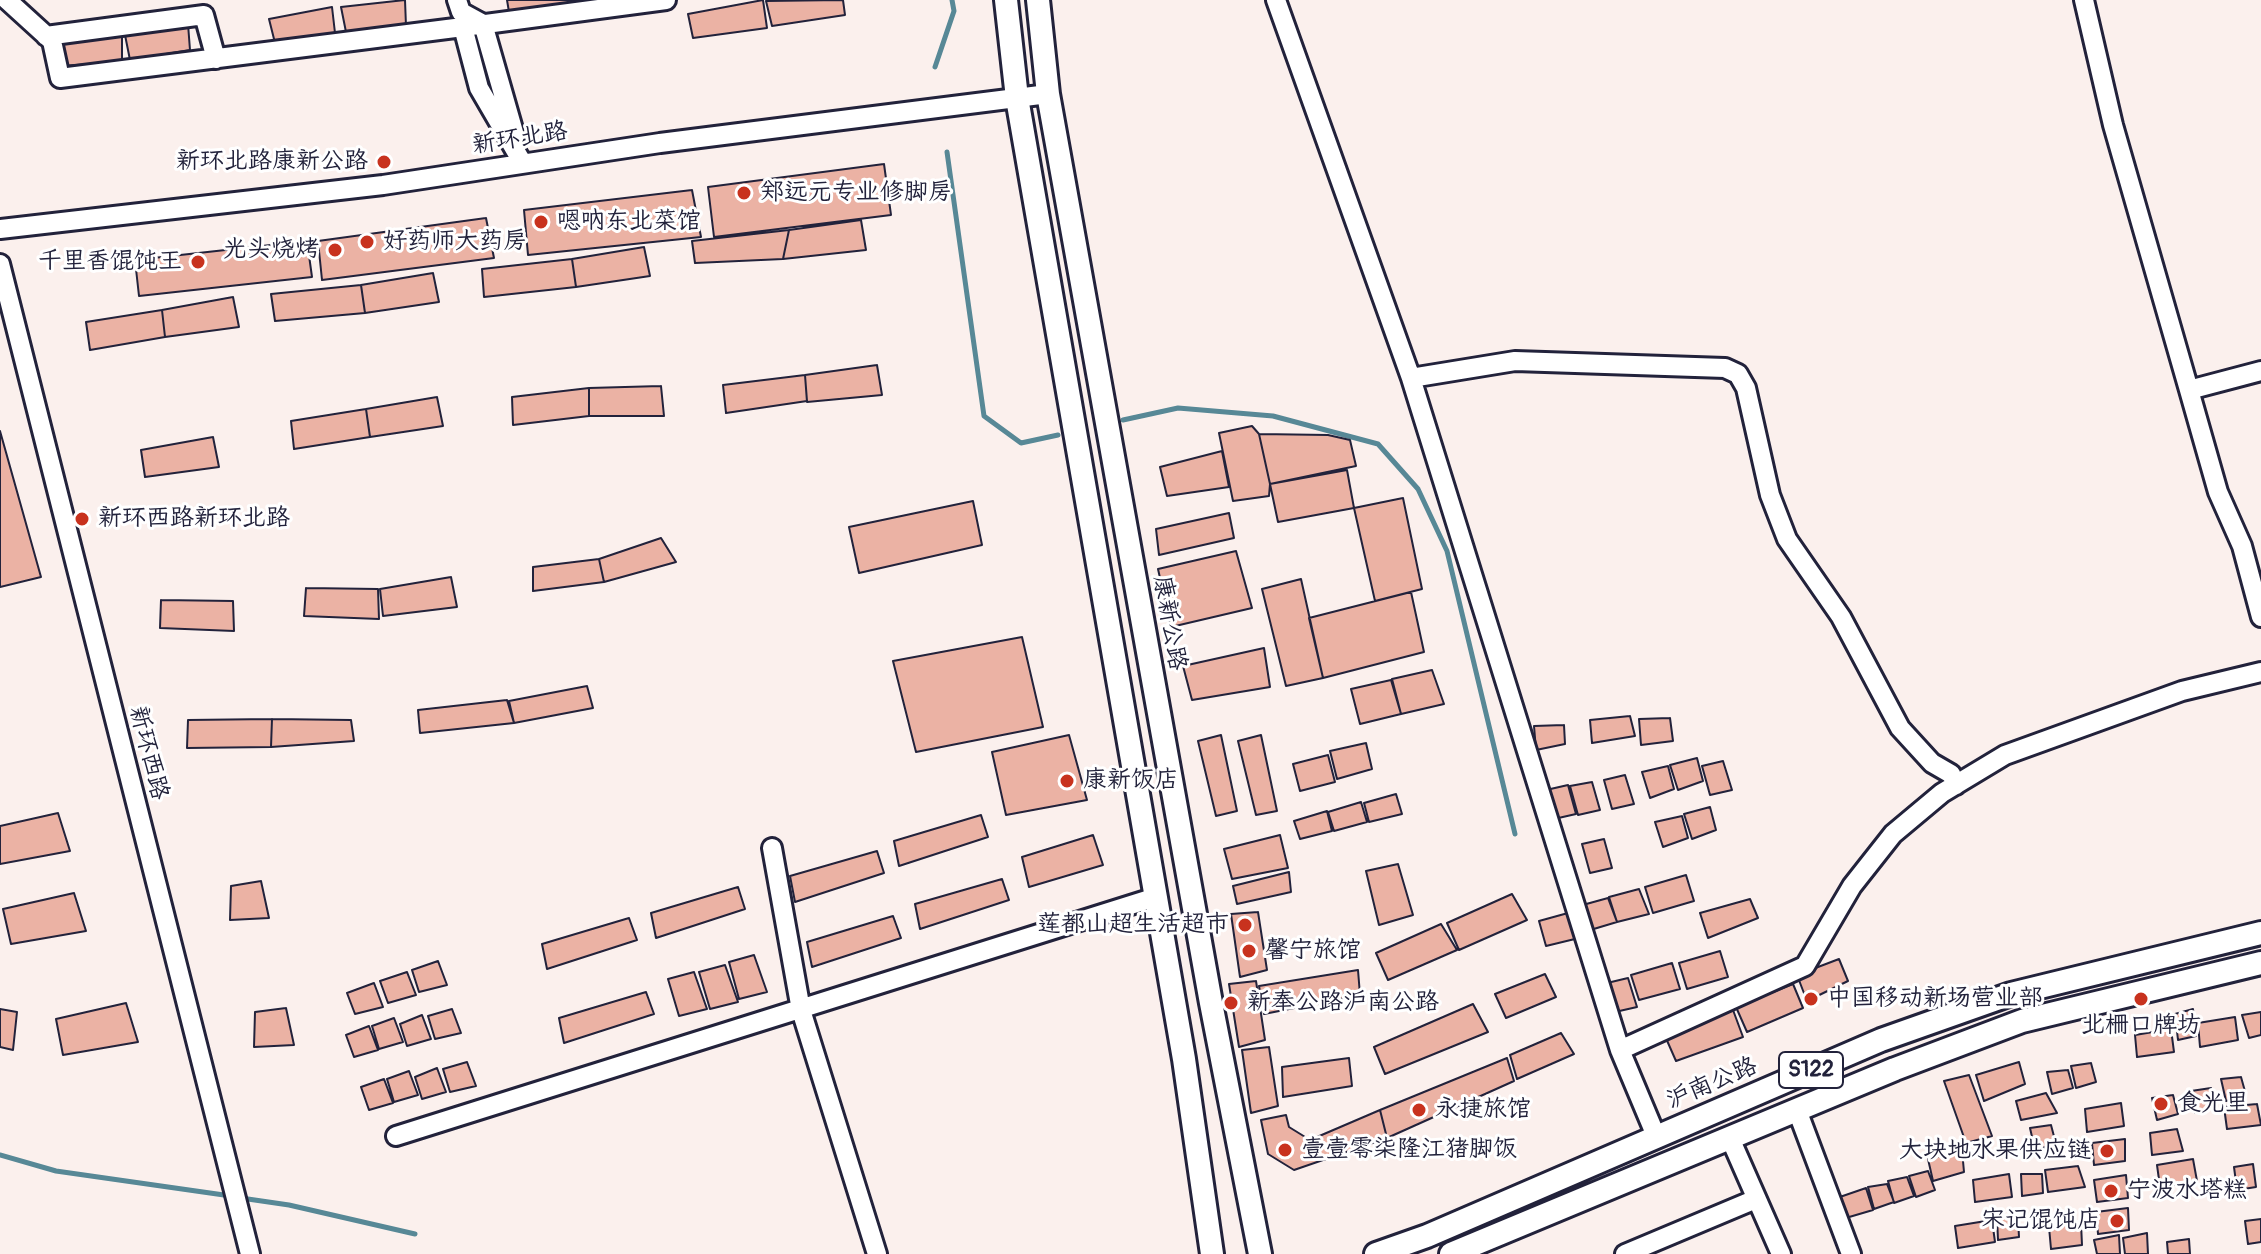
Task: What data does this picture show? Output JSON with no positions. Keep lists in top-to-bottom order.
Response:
{
  "streets": {
    "main road": ["康新公路", "S122", "沪南公路"],
    "street": ["新环北路", "新环西路"]
  },
  "crossings": [
    ["新环北路", "康新公路"]
  ],
  "places": [
    "新环北路康新公路",
    "郑远元专业修脚房",
    "嗯呐东北菜馆",
    "好药师大药房",
    "光头烧烤",
    "千里香馄饨王",
    "新环西路新环北路",
    "康新饭店",
    "莲都山超生活超市",
    "馨宁旅馆",
    "中国移动新场营业部",
    "北栅口牌坊",
    "新奉公路沪南公路",
    "食光里",
    "永捷旅馆",
    "壹壹零柒隆江猪脚饭",
    "大块地水果供应链",
    "宁波水塔糕",
    "宋记馄饨店"
  ]
}
